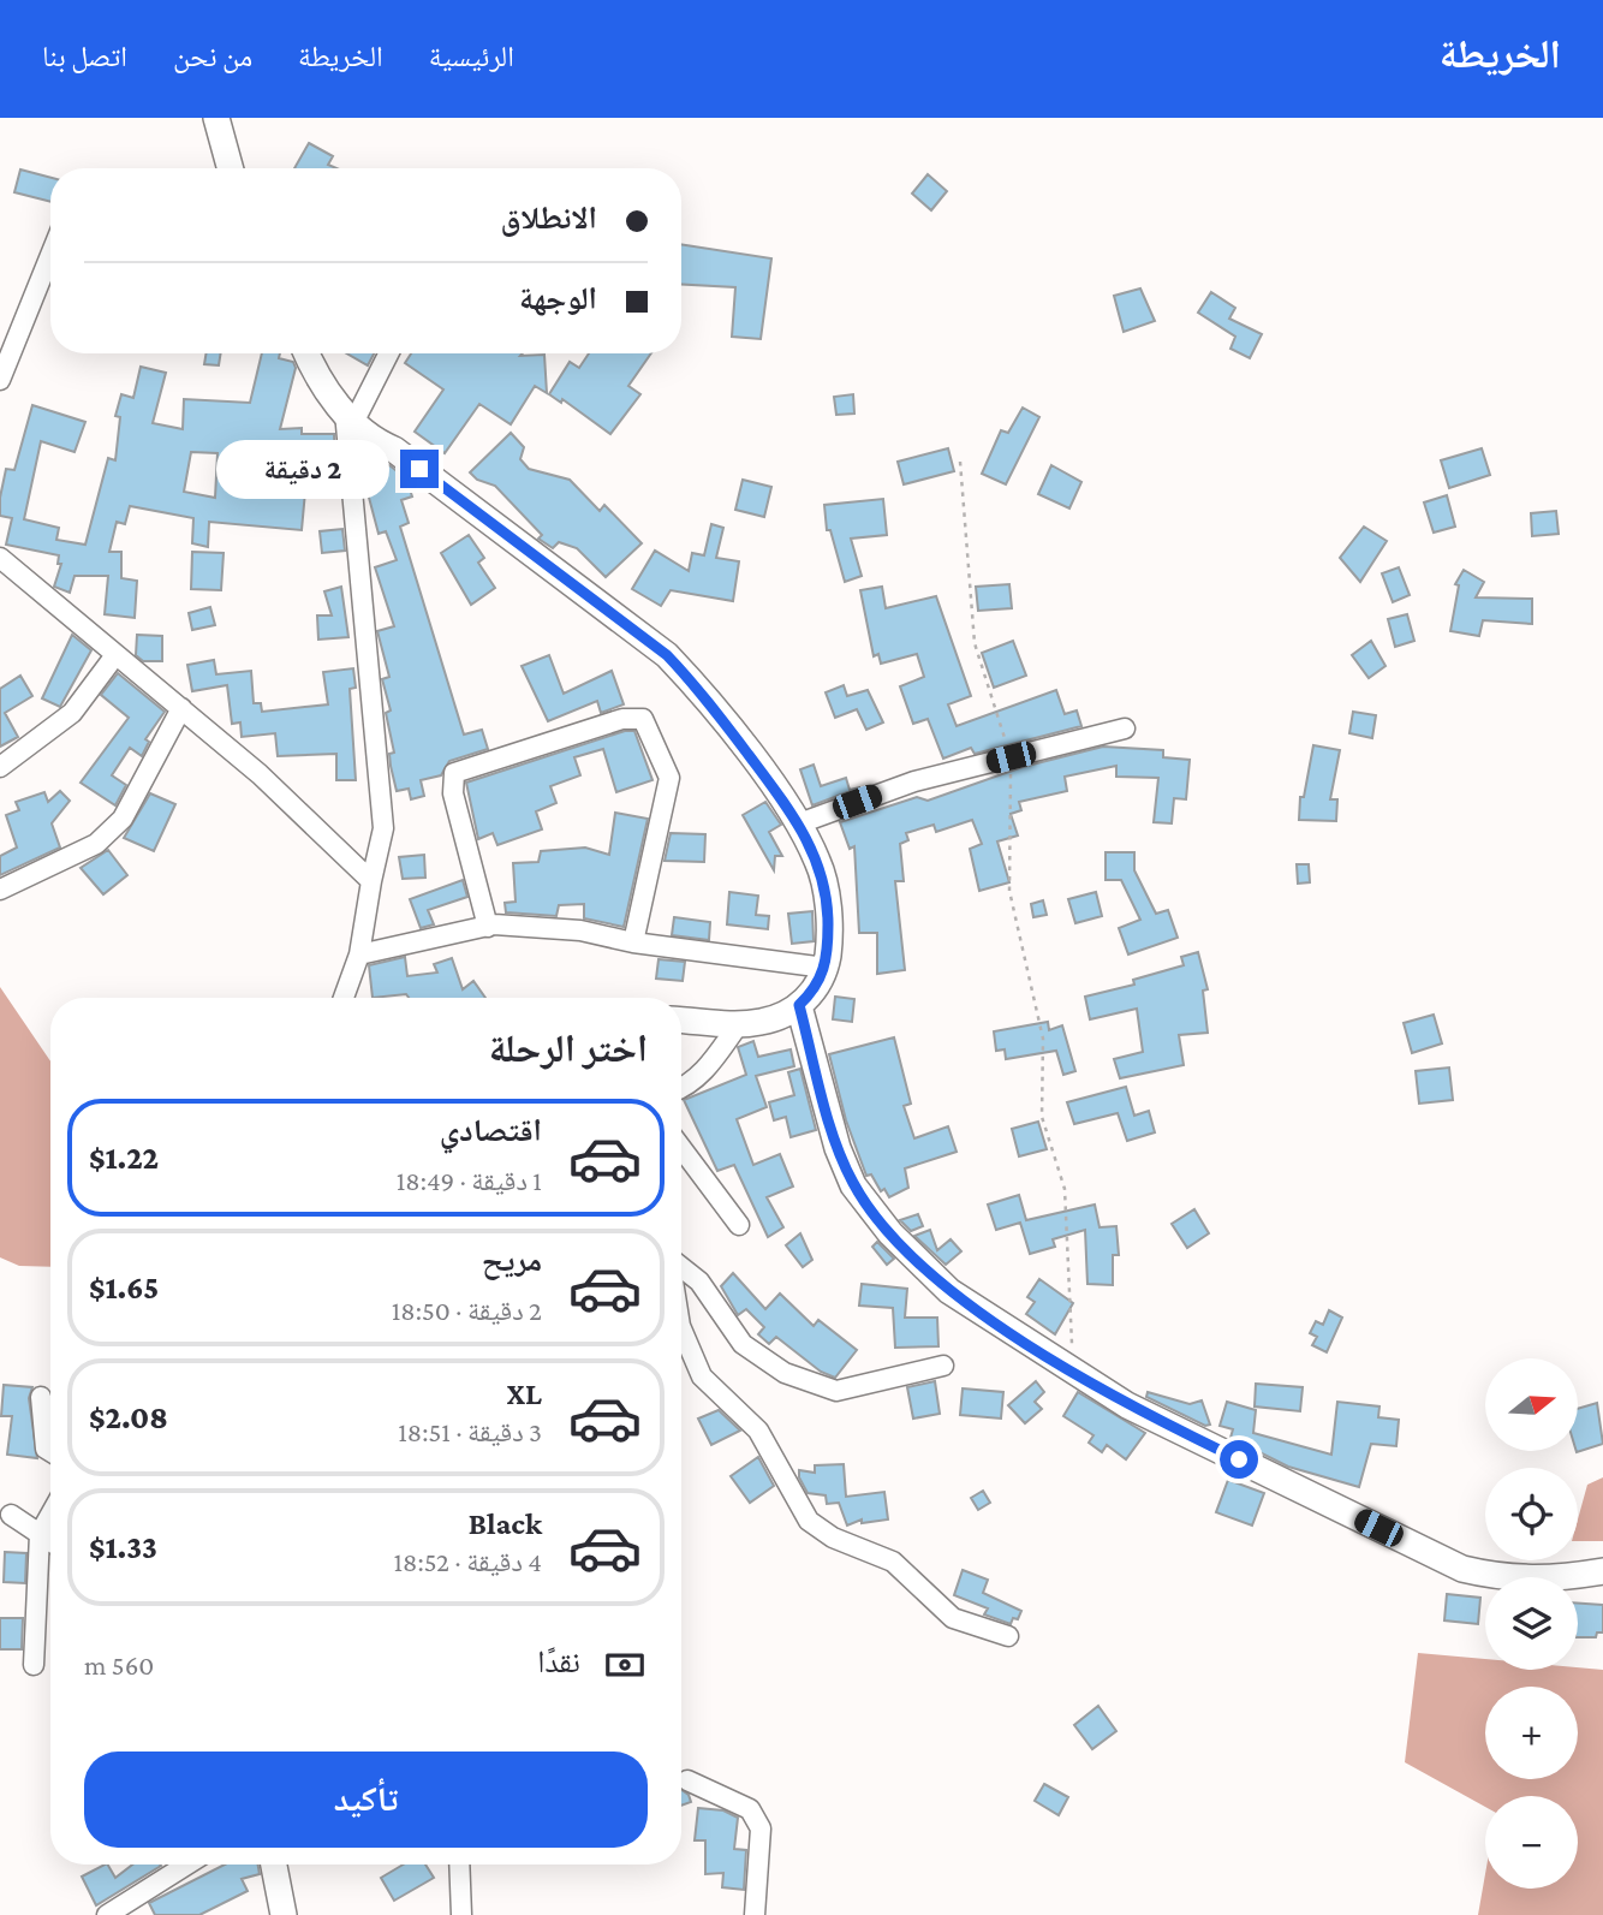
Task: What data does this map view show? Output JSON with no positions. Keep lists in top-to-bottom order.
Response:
{
  "north": "right",
  "page": {
    "header": "الخريطة",
    "nav": [
      "الرئيسية",
      "الخريطة",
      "من نحن",
      "اتصل بنا"
    ],
    "banner": ["الانطلاق", "الوجهة"],
    "bubble": "2 دقيقة",
    "heading": "اختر الرحلة",
    "list": [
      {
        "name": "اقتصادي",
        "note": "1 دقيقة · 18:49",
        "value": "$1.22"
      },
      {
        "name": "مريح",
        "note": "2 دقيقة · 18:50",
        "value": "$1.65"
      },
      {
        "name": "XL",
        "note": "3 دقيقة · 18:51",
        "value": "$2.08"
      },
      {
        "name": "Black",
        "note": "4 دقيقة · 18:52",
        "value": "$1.33"
      }
    ],
    "map_buttons": ["+", "−"],
    "pay": ["نقدًا", "560 m"],
    "buttons": "تأكيد"
  }
}
